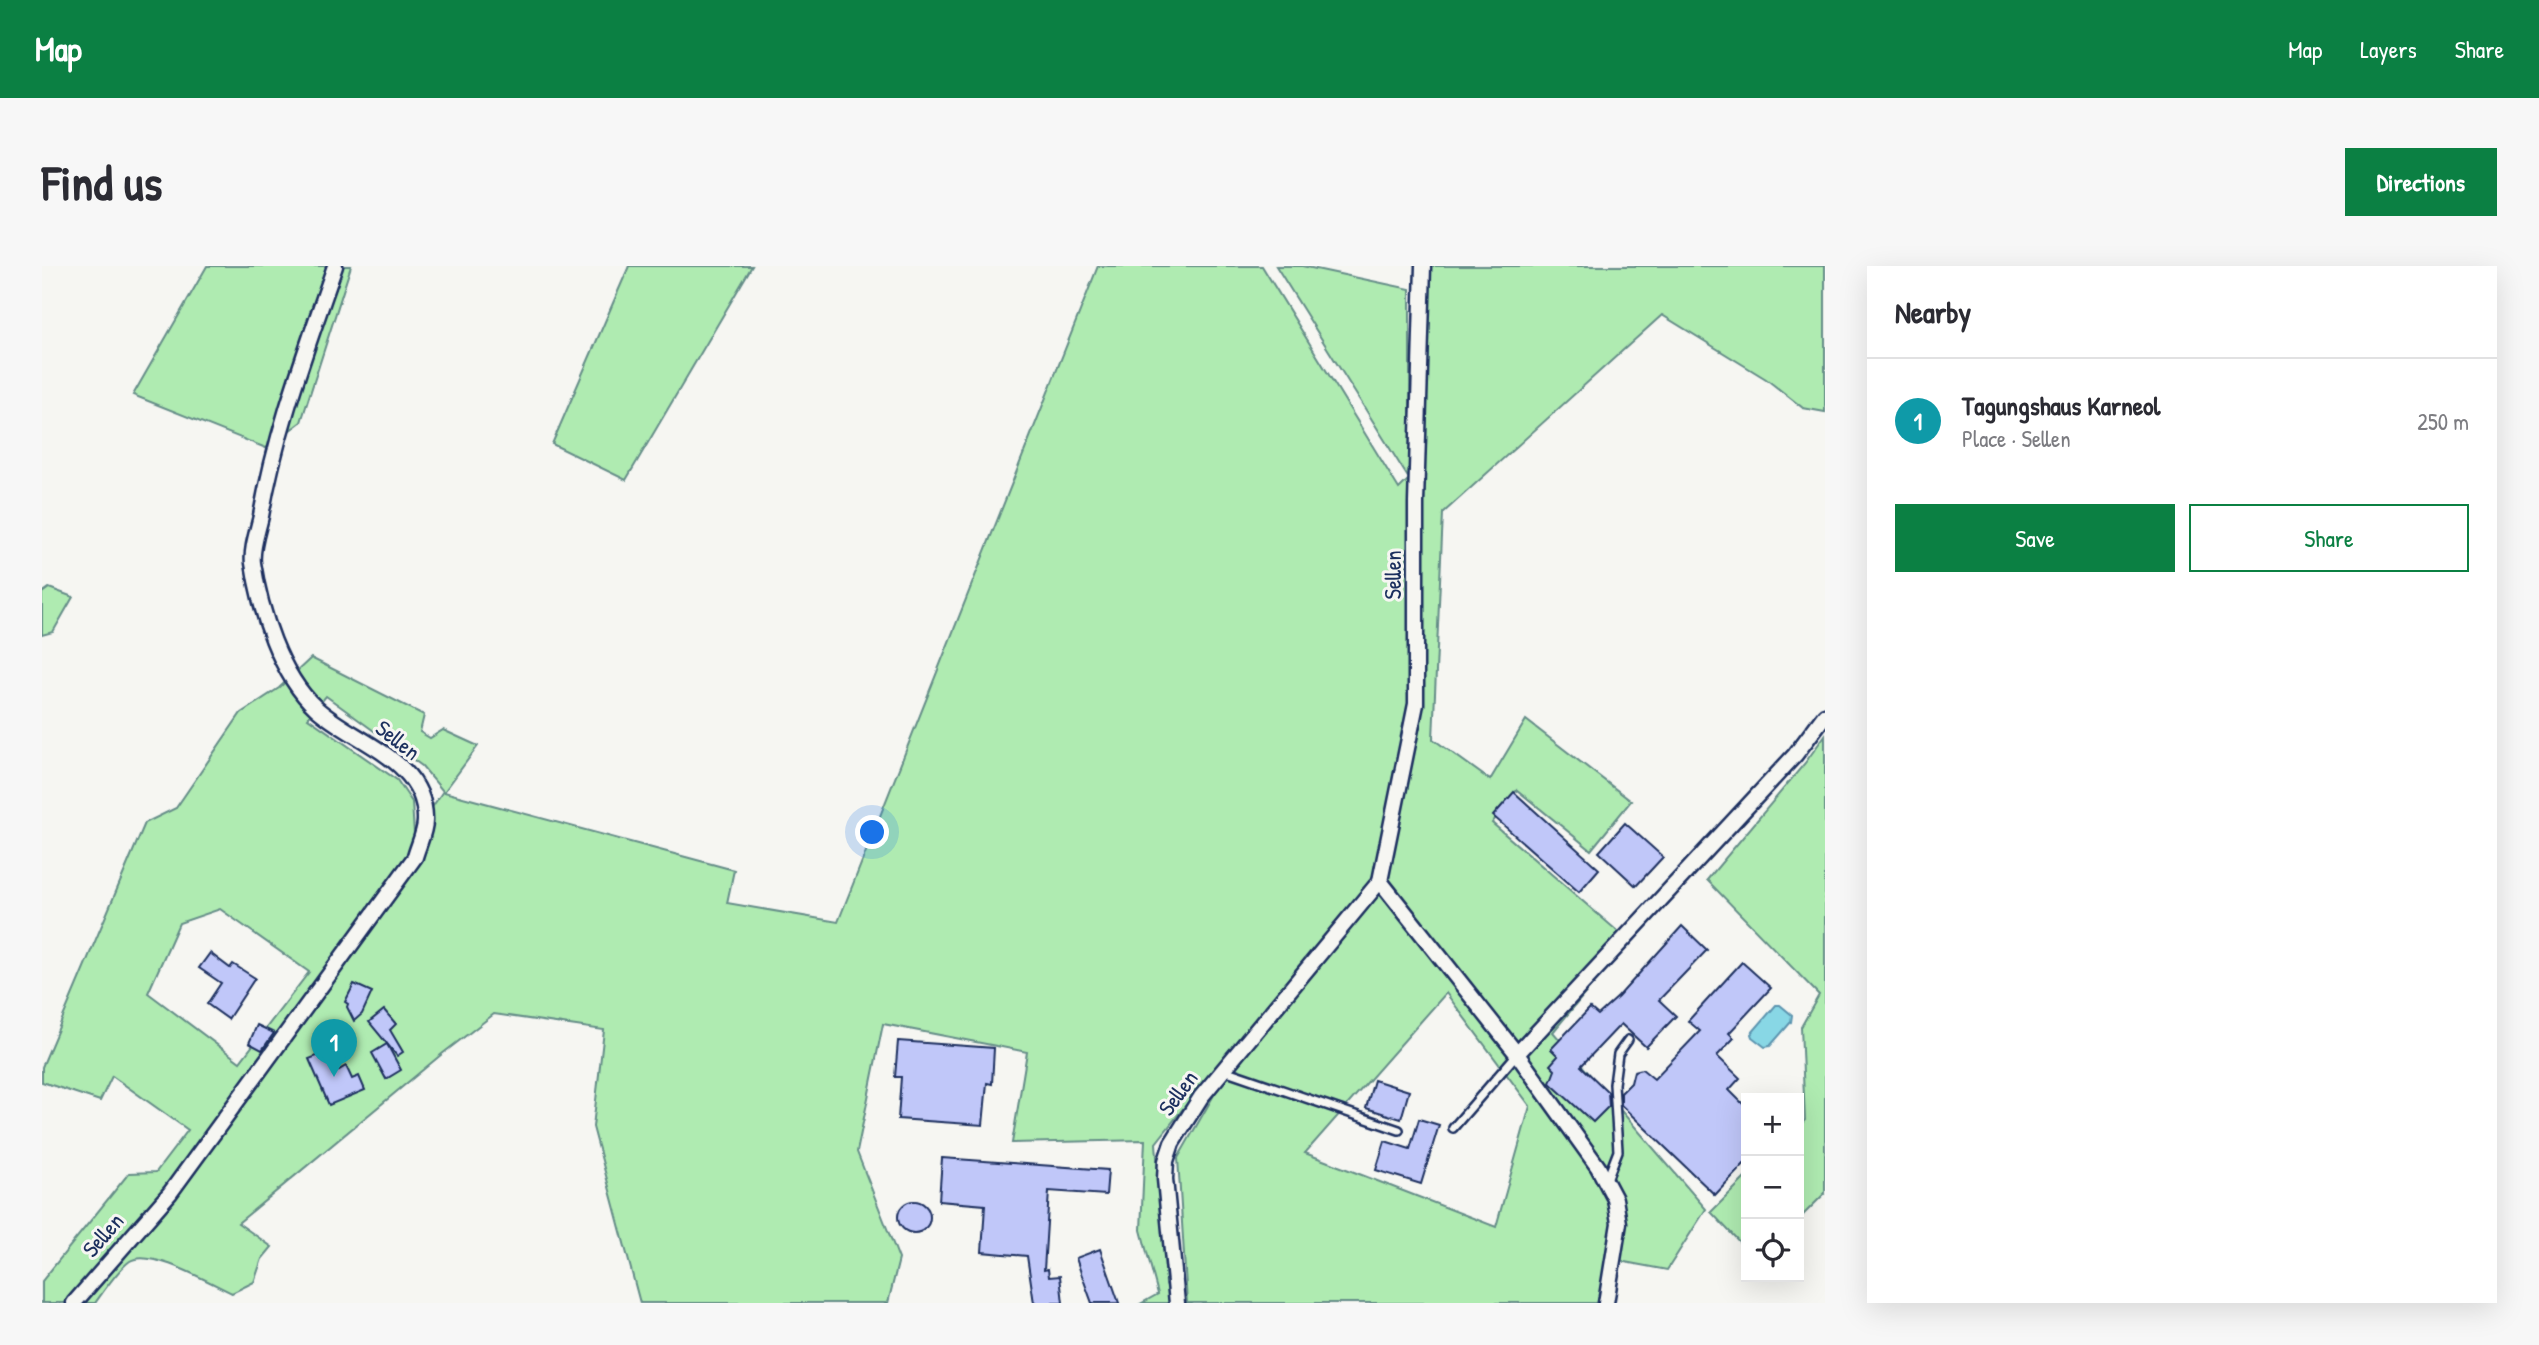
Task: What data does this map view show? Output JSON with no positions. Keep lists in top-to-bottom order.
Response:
{
  "streets": {
    "street": ["Sellen"]
  },
  "page": {
    "header": "Map",
    "nav": ["Map", "Layers", "Share"],
    "buttons": [
      "Directions",
      ["Save", "Share"]
    ],
    "title": "Find us",
    "heading": "Nearby",
    "list": [
      {
        "mark": "1",
        "name": "Tagungshaus Karneol",
        "note": "Place · Sellen",
        "value": "250 m"
      }
    ],
    "pins": "1",
    "map_buttons": ["+", "−"]
  }
}
